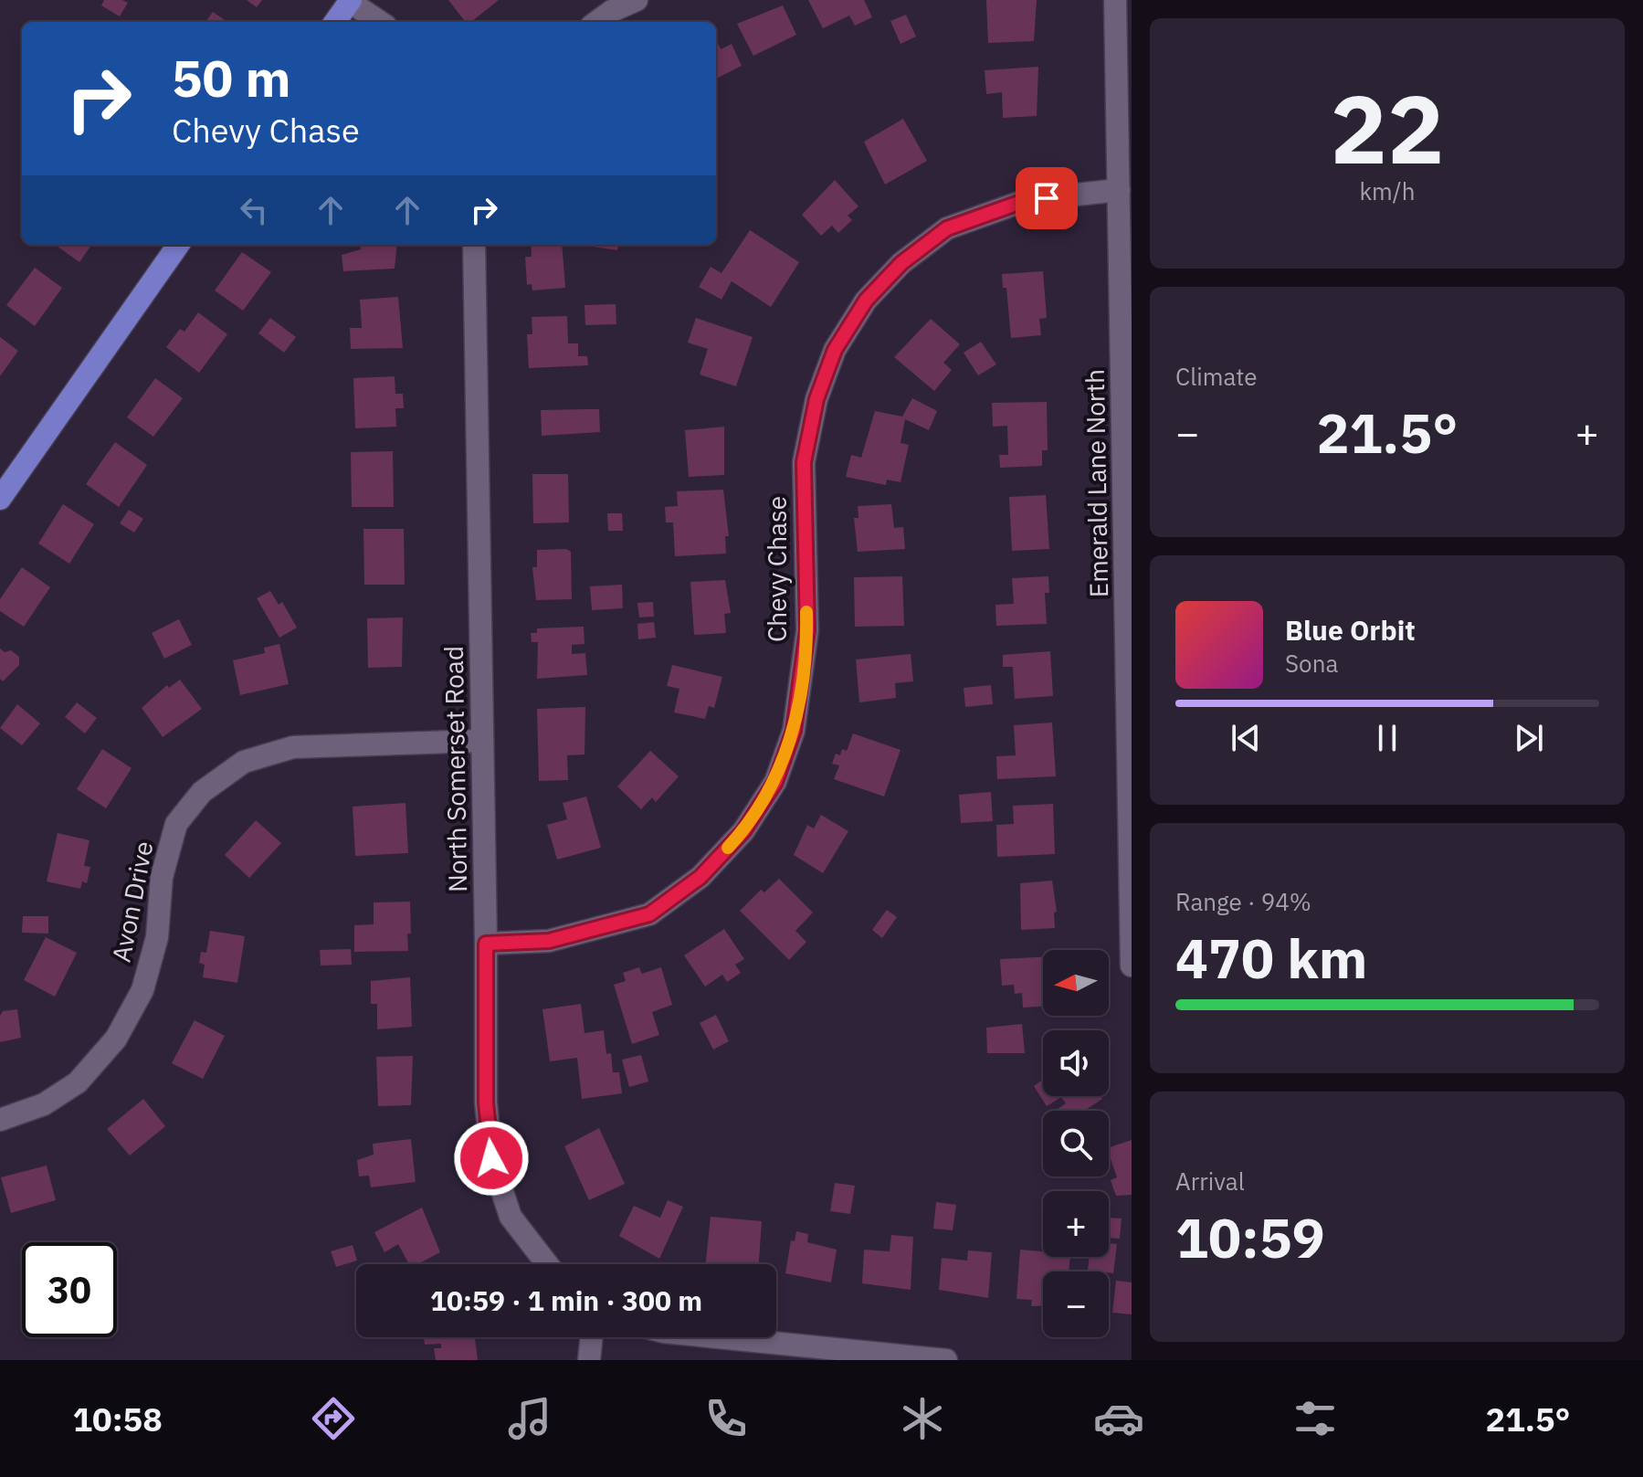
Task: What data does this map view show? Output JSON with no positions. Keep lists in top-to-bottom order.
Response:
{
  "streets": {
    "street": [
      "Emerald Lane North",
      "Chevy Chase",
      "North Somerset Road",
      "Avon Drive"
    ]
  },
  "crossings": [
    ["Emerald Lane North", "Chevy Chase"],
    ["Chevy Chase", "North Somerset Road"],
    ["North Somerset Road", "Avon Drive"]
  ],
  "north": "left",
  "page": {
    "tile": [
      ["22", "km/h"],
      "Climate",
      ["Range · 94%", "470 km"],
      ["Arrival", "10:59"]
    ],
    "turn": ["50 m", "Chevy Chase"],
    "heat": ["−", "21.5°", "+"],
    "song": ["Blue Orbit", "Sona"],
    "map_buttons": ["+", "−"],
    "limit": "30",
    "trip": "10:59 · 1 min · 300 m",
    "tabs": ["10:58", "21.5°"]
  }
}
